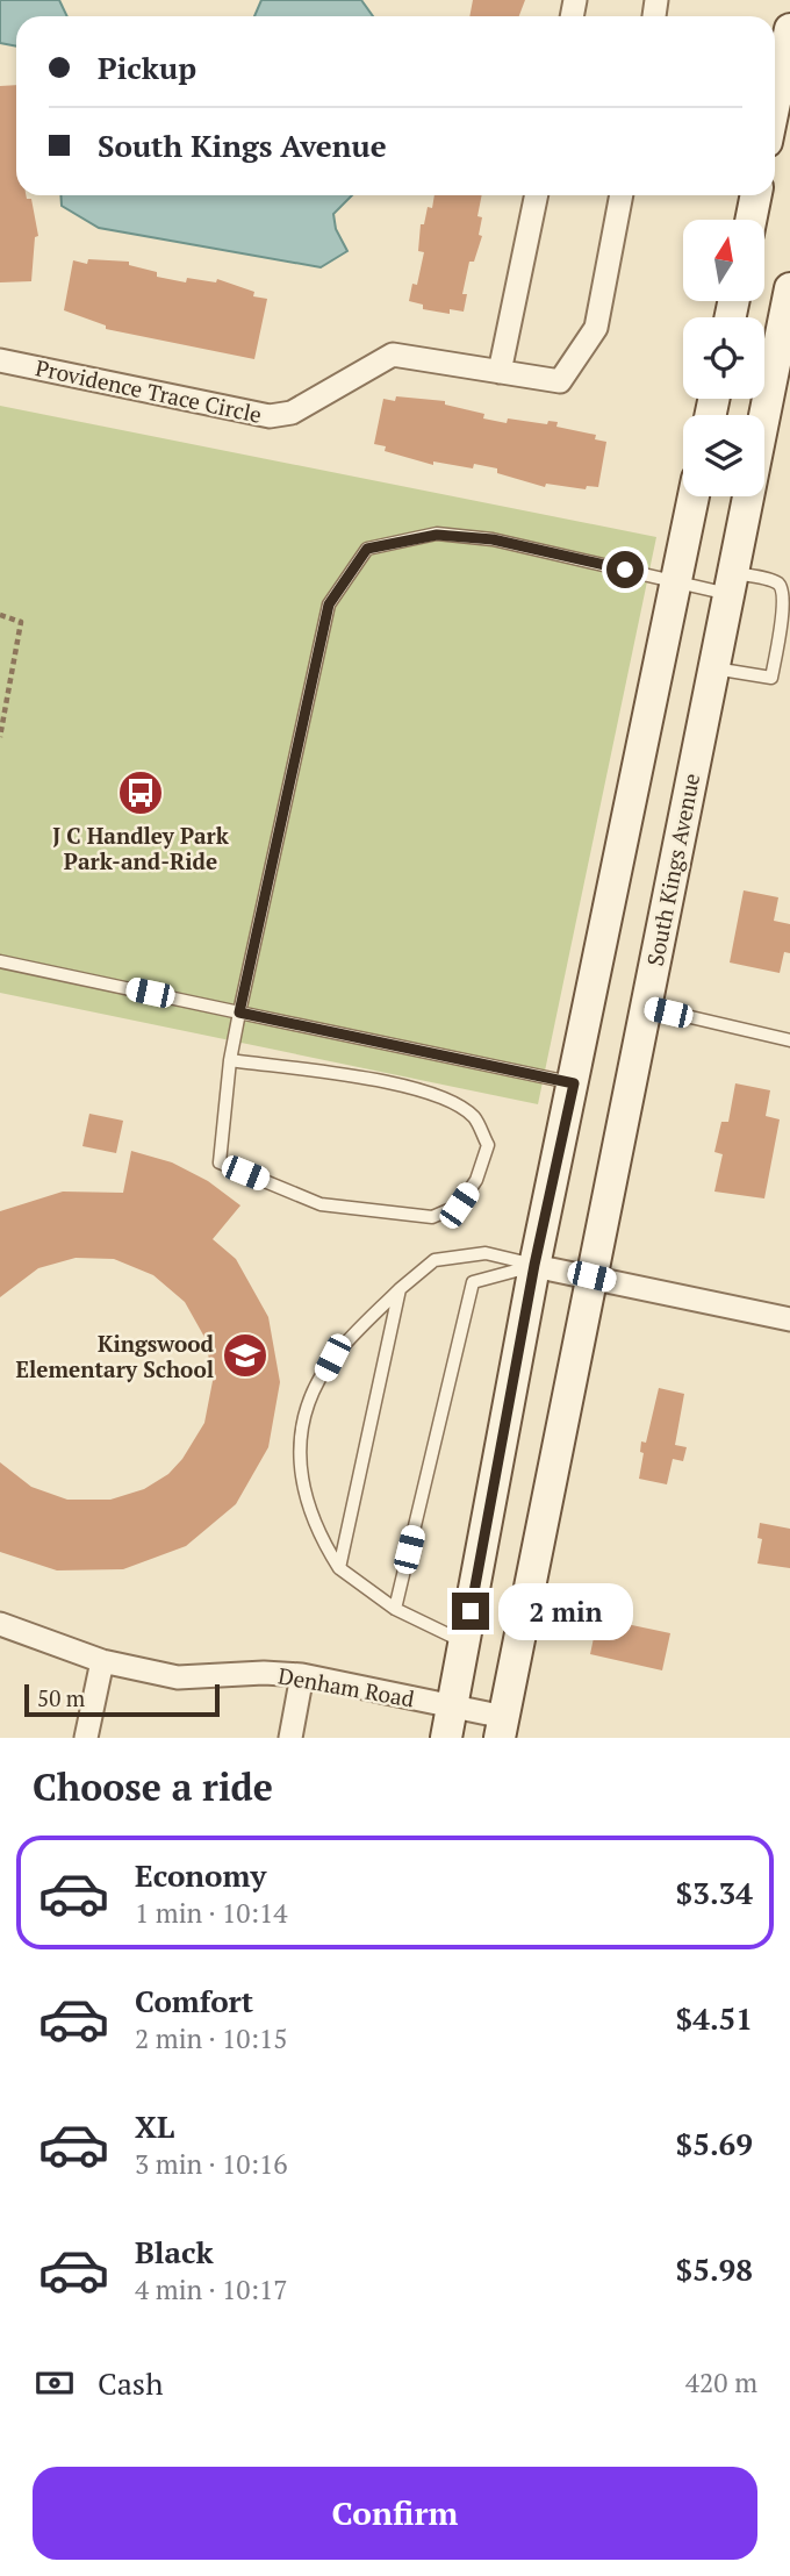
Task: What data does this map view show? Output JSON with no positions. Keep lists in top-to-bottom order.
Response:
{
  "streets": {
    "main road": ["South Kings Avenue"],
    "street": ["Providence Trace Circle", "Denham Road"]
  },
  "crossings": [
    ["South Kings Avenue", "Denham Road"]
  ],
  "places": {
    "bus stop": ["J C Handley Park Park-and-Ride"],
    "school or university": ["Kingswood Elementary School"]
  },
  "scale_bar": "50 m",
  "north": "top",
  "page": {
    "banner": ["Pickup", "South Kings Avenue"],
    "bubble": "2 min",
    "scale": "50 m",
    "heading": "Choose a ride",
    "list": [
      {
        "name": "Economy",
        "note": "1 min · 10:14",
        "value": "$3.34"
      },
      {
        "name": "Comfort",
        "note": "2 min · 10:15",
        "value": "$4.51"
      },
      {
        "name": "XL",
        "note": "3 min · 10:16",
        "value": "$5.69"
      },
      {
        "name": "Black",
        "note": "4 min · 10:17",
        "value": "$5.98"
      }
    ],
    "pay": ["Cash", "420 m"],
    "buttons": "Confirm"
  }
}
